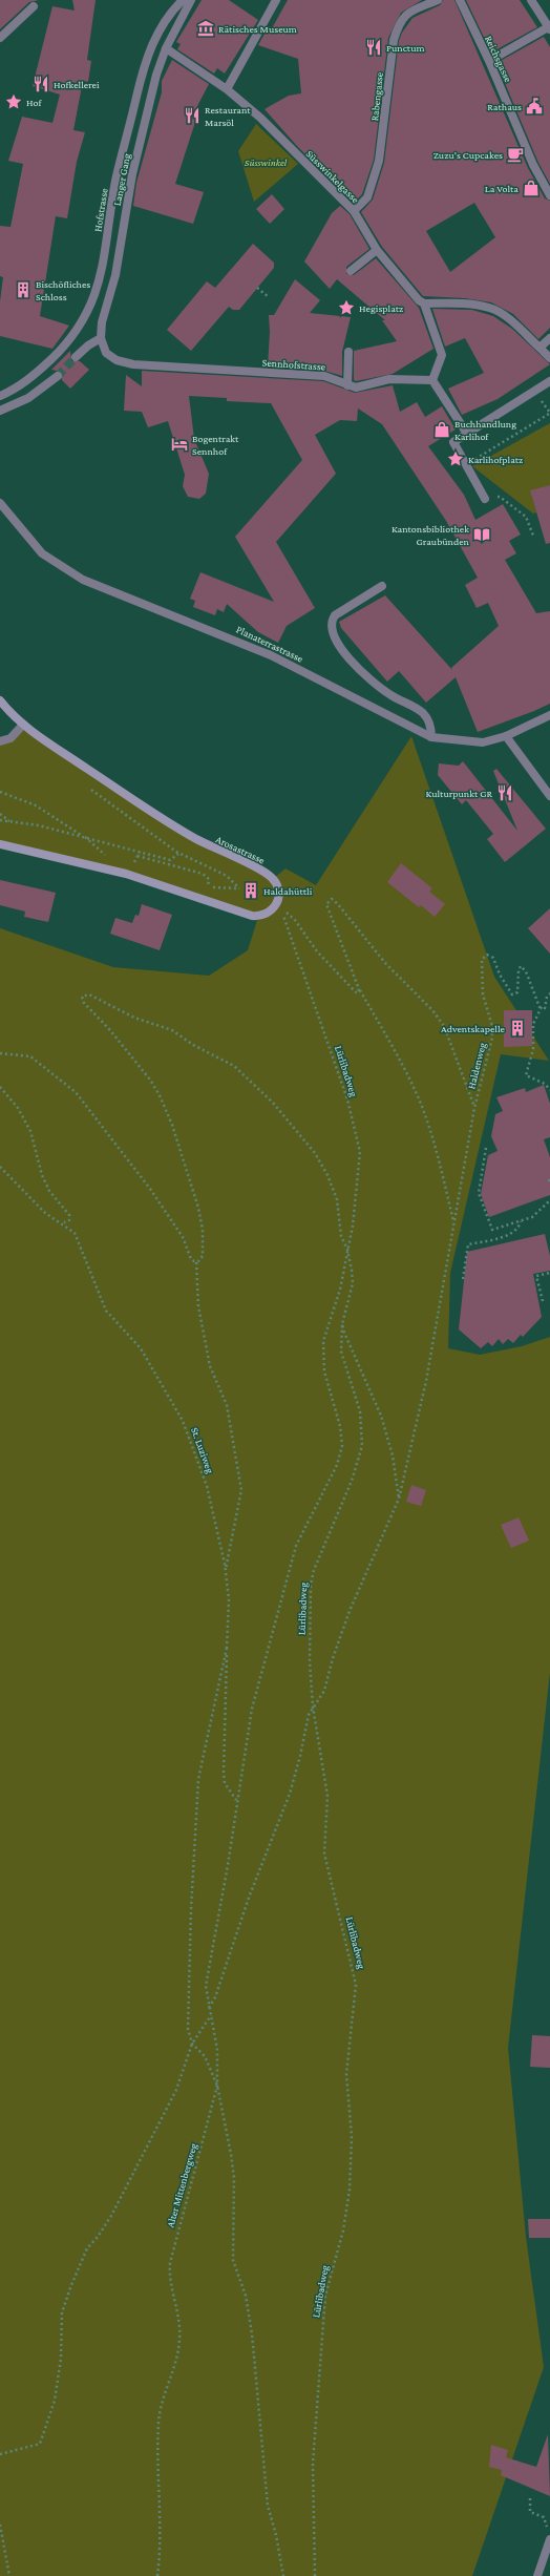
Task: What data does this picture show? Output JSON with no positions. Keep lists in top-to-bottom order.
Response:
{
  "streets": {
    "main road": ["Arosastrasse"],
    "street": [
      "Reichsgasse",
      "Rabengasse",
      "Süsswinkelgasse",
      "Langer Gang",
      "Hofstrasse",
      "Sennhofstrasse",
      "Planaterrastrasse"
    ],
    "path": [
      "Haldenweg",
      "Lürlibadweg",
      "St. Luziweg",
      "Alter Mittenbergweg"
    ]
  },
  "crossings": [
    ["Rabengasse", "Süsswinkelgasse"],
    ["Süsswinkelgasse", "Langer Gang"],
    ["Langer Gang", "Sennhofstrasse"],
    ["Lürlibadweg", "St. Luziweg"],
    ["Lürlibadweg", "Alter Mittenbergweg"],
    ["St. Luziweg", "Alter Mittenbergweg"]
  ],
  "parks": ["Süsswinkel"],
  "places": {
    "museum": ["Rätisches Museum"],
    "restaurant": [
      "Punctum",
      "Hofkellerei",
      "Restaurant Marsöl",
      "Kulturpunkt GR"
    ],
    "place": ["Hof", "Hegisplatz", "Karlihofplatz"],
    "public building": ["Rathaus"],
    "cafe": ["Zuzu's Cupcakes"],
    "shop": ["La Volta", "Buchhandlung Karlihof"],
    "building": ["Bischöfliches Schloss", "Haldahüttli", "Adventskapelle"],
    "hotel": ["Bogentrakt Sennhof"],
    "library": ["Kantonsbibliothek Graubünden"]
  }
}
